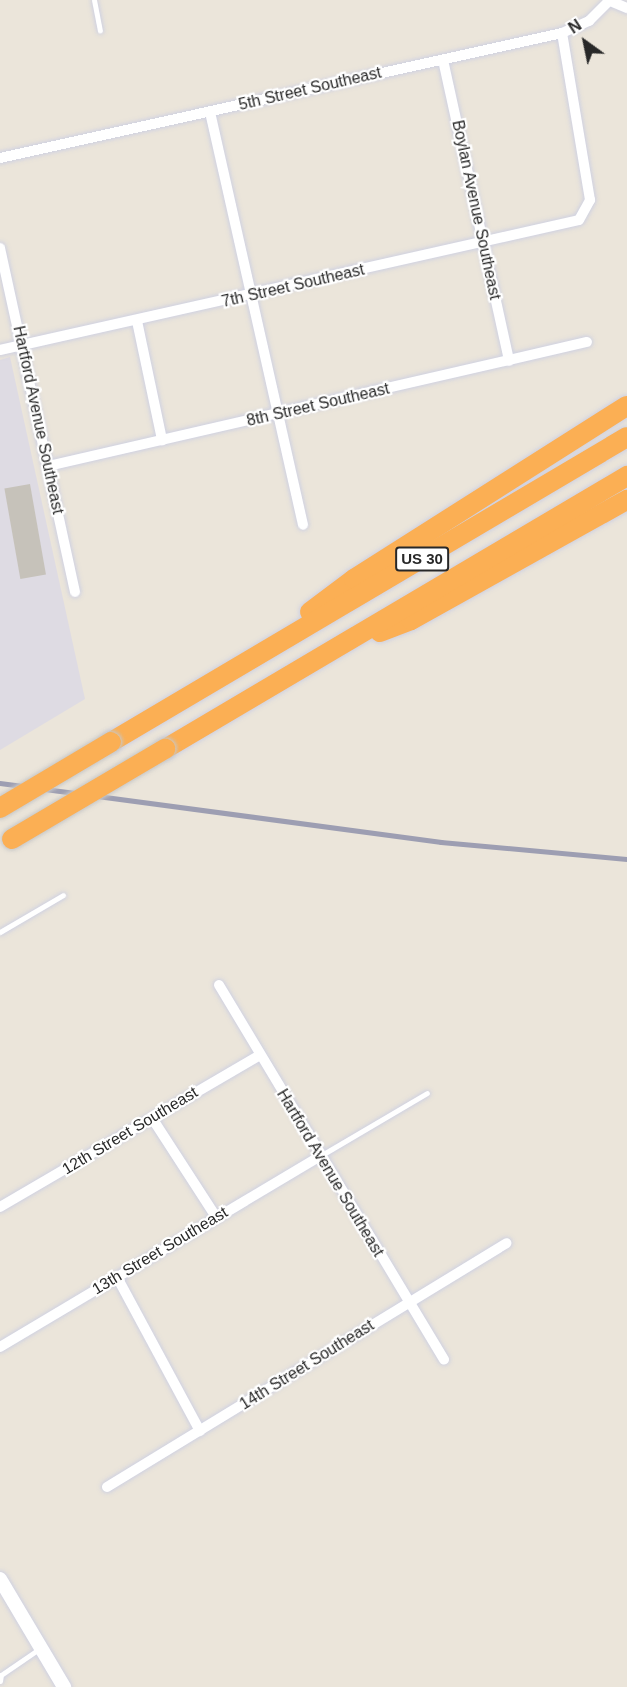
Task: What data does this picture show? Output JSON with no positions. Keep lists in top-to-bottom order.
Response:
{
  "streets": {
    "highway": ["US 30"],
    "street": [
      "5th Street Southeast",
      "Boylan Avenue Southeast",
      "7th Street Southeast",
      "8th Street Southeast",
      "Hartford Avenue Southeast",
      "12th Street Southeast",
      "13th Street Southeast",
      "14th Street Southeast"
    ]
  },
  "crossings": [
    ["5th Street Southeast", "Boylan Avenue Southeast"],
    ["5th Street Southeast", "7th Street Southeast"],
    ["Boylan Avenue Southeast", "7th Street Southeast"],
    ["Boylan Avenue Southeast", "8th Street Southeast"],
    ["7th Street Southeast", "Hartford Avenue Southeast"],
    ["8th Street Southeast", "Hartford Avenue Southeast"],
    ["Hartford Avenue Southeast", "12th Street Southeast"],
    ["Hartford Avenue Southeast", "13th Street Southeast"],
    ["Hartford Avenue Southeast", "14th Street Southeast"]
  ],
  "north": "top left"
}
